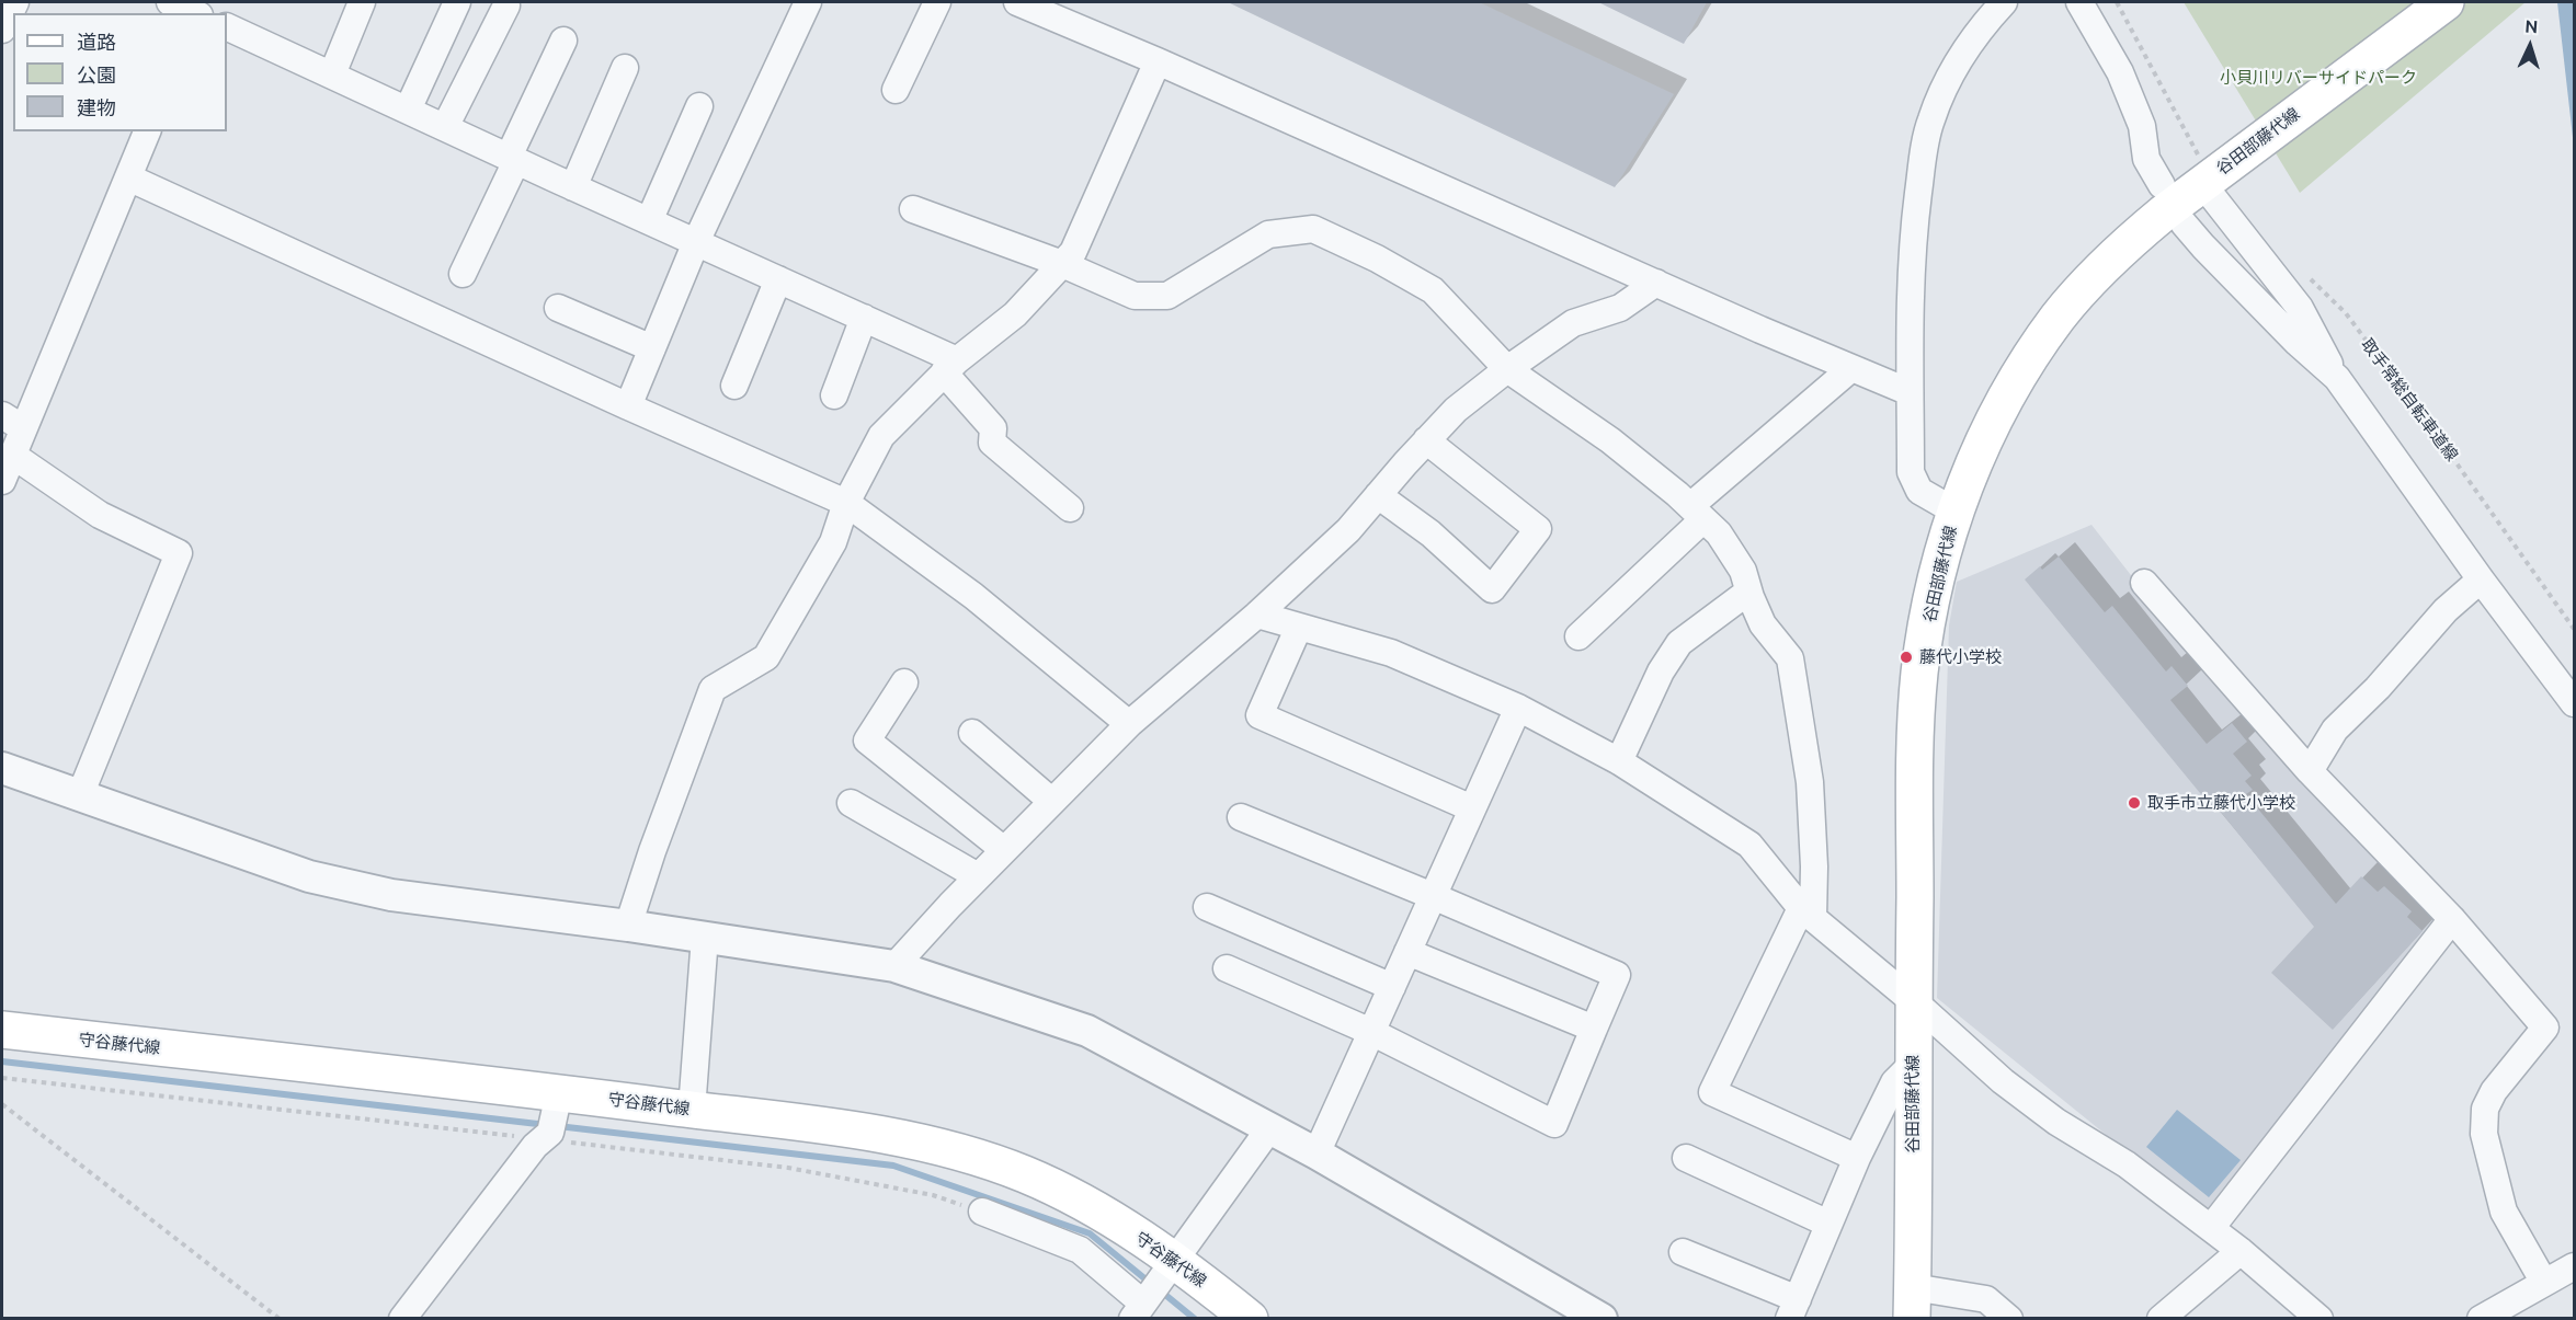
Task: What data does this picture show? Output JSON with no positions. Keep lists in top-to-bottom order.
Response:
{
  "streets": {
    "main road": ["谷田部藤代線", "守谷藤代線"],
    "path": ["取手常総自転車道線"]
  },
  "parks": ["小貝川リバーサイドパーク"],
  "places": ["藤代小学校", "取手市立藤代小学校"],
  "legend": ["道路", "公園", "建物"],
  "north": "top"
}
